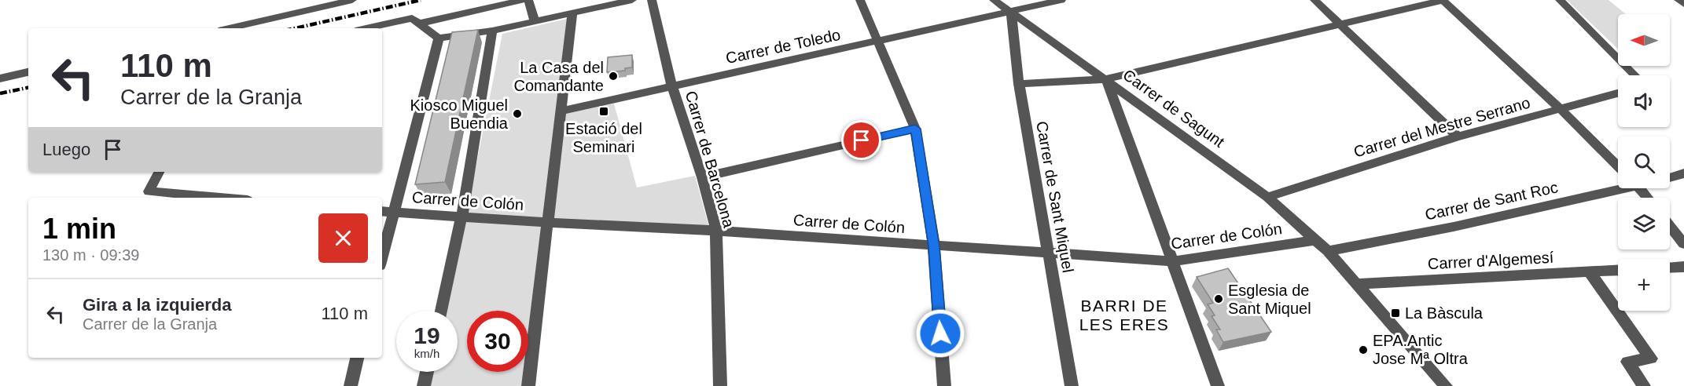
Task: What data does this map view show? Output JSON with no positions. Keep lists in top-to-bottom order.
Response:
{
  "streets": {
    "street": [
      "Carrer de Toledo",
      "Carrer de Sagunt",
      "Carrer del Mestre Serrano",
      "Carrer de Barcelona",
      "Carrer de Sant Miquel",
      "Carrer de Colón",
      "Carrer de Sant Roc",
      "Carrer d'Algemesí"
    ]
  },
  "crossings": [
    ["Carrer de Toledo", "Carrer de Sagunt"],
    ["Carrer de Toledo", "Carrer de Barcelona"],
    ["Carrer de Toledo", "Carrer de Sant Miquel"],
    ["Carrer de Sagunt", "Carrer del Mestre Serrano"],
    ["Carrer de Sagunt", "Carrer de Sant Miquel"],
    ["Carrer de Sagunt", "Carrer de Colón"],
    ["Carrer de Sagunt", "Carrer de Sant Roc"],
    ["Carrer de Sagunt", "Carrer d'Algemesí"],
    ["Carrer de Barcelona", "Carrer de Colón"],
    ["Carrer de Sant Miquel", "Carrer de Colón"]
  ],
  "districts": ["BARRI DE LES ERES"],
  "places": {
    "other": [
      "La Casa del Comandante",
      "Kiosco Miguel Buendia",
      "Esglesia de Sant Miquel",
      "EPA.Antic Jose Mª Oltra"
    ],
    "transit": ["Estació del Seminari", "La Bàscula"]
  },
  "north": "left",
  "page": {
    "map_buttons": "+",
    "turn": ["110 m", "Carrer de la Granja"],
    "then": "Luego",
    "heading": ["1 min", "130 m · 09:39"],
    "list": [
      {
        "name": "Gira a la izquierda",
        "note": "Carrer de la Granja",
        "value": "110 m"
      }
    ],
    "speed": "19 km/h",
    "limit": "30"
  }
}
